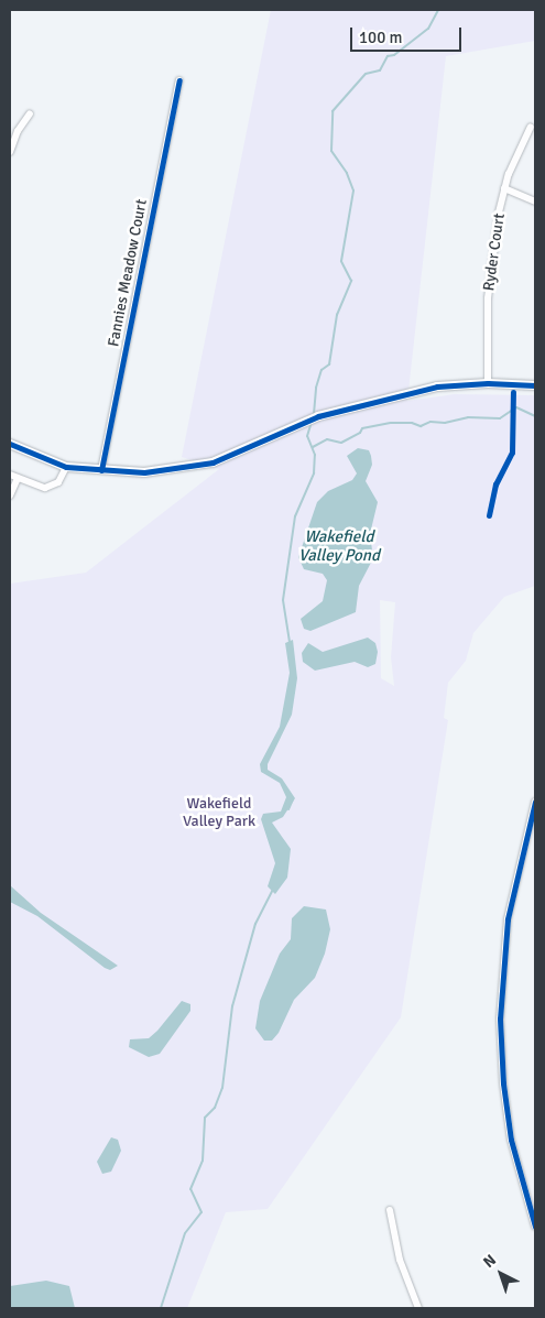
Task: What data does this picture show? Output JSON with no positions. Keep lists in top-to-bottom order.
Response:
{
  "streets": {
    "street": ["Ryder Court", "Fannies Meadow Court"]
  },
  "water": ["Wakefield Valley Pond"],
  "parks": ["Wakefield Valley Park"],
  "scale_bar": "100 m",
  "north": "top left"
}
